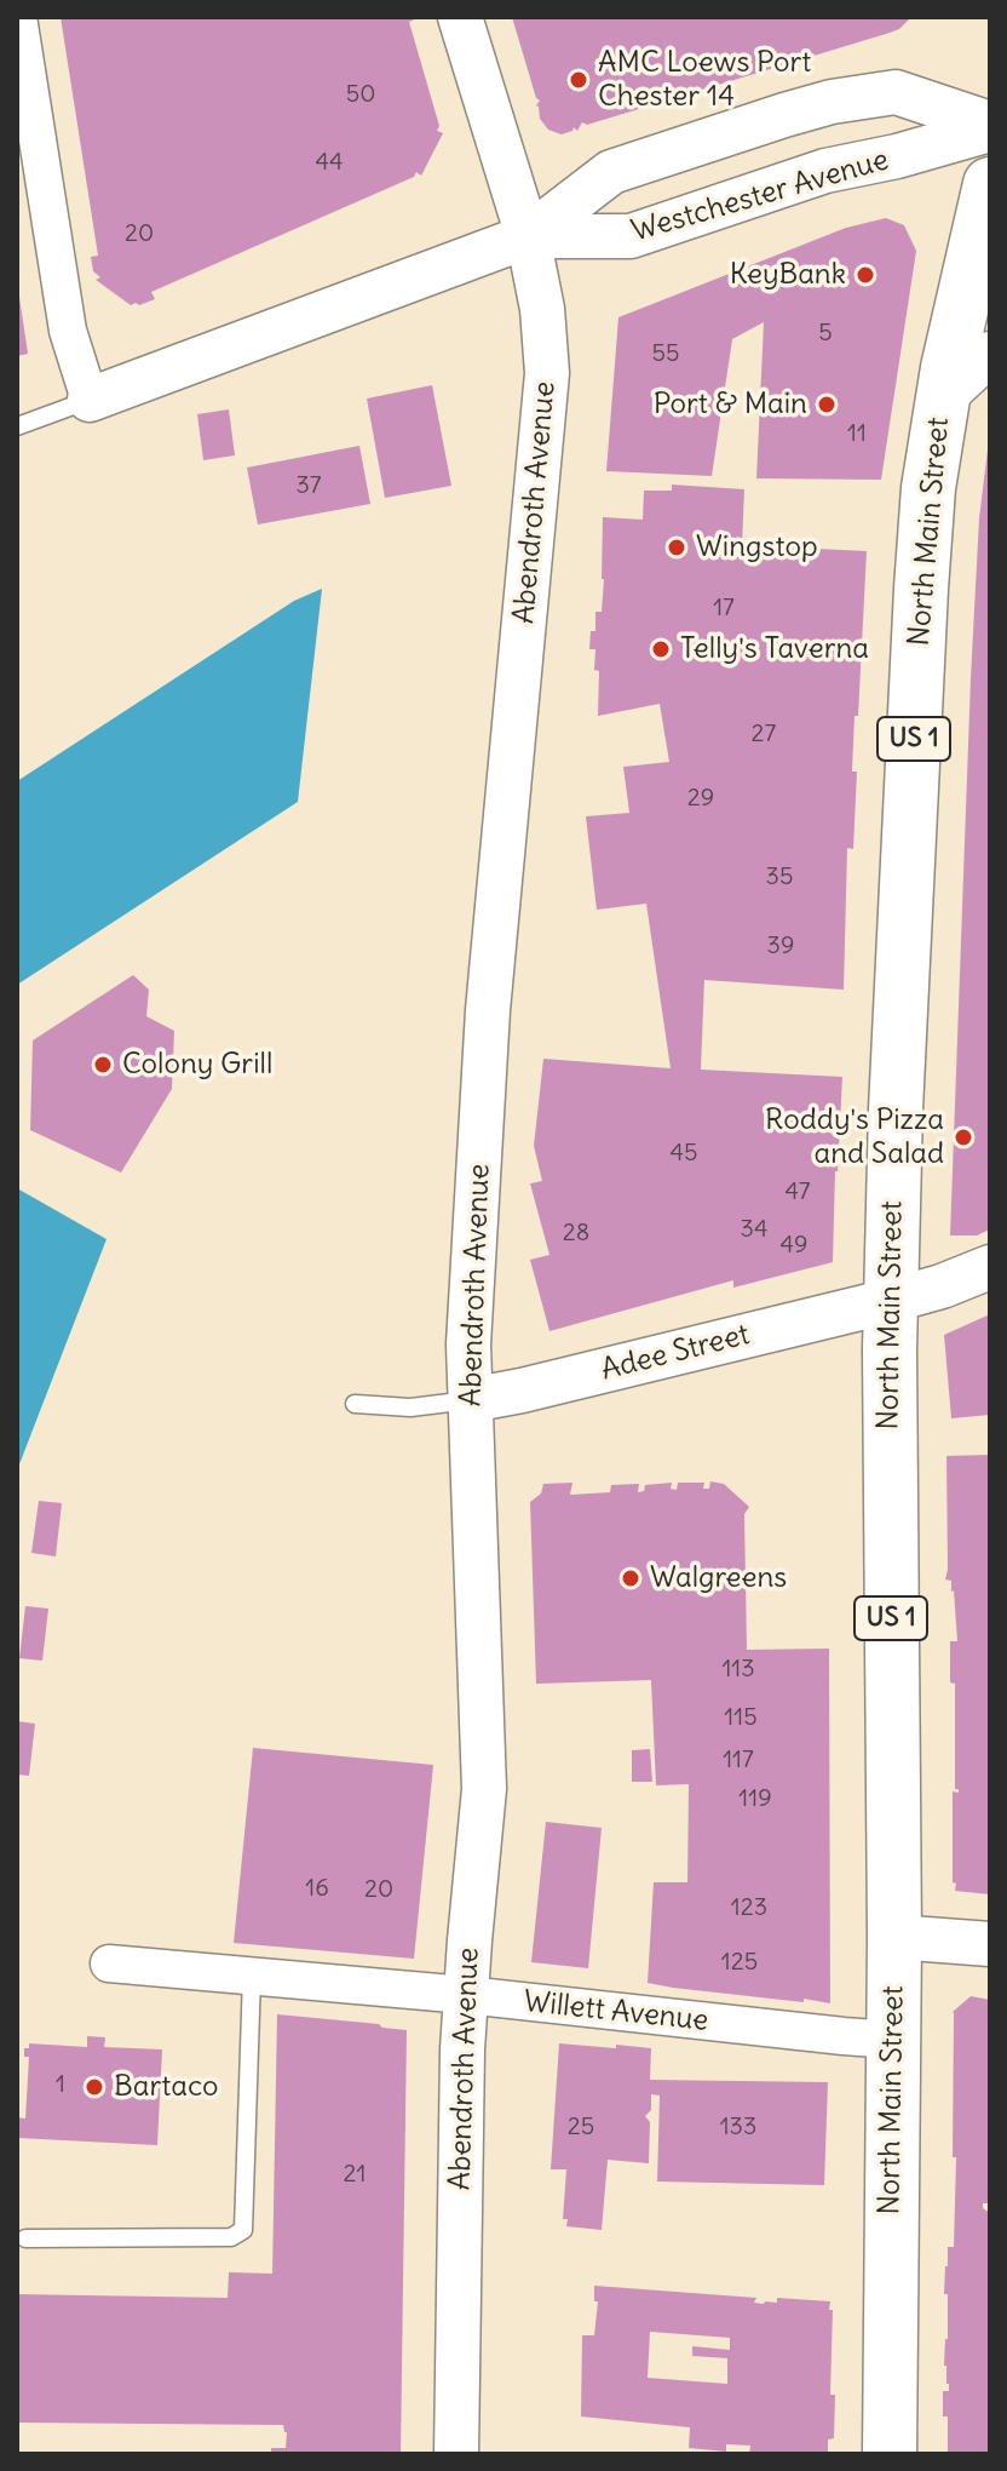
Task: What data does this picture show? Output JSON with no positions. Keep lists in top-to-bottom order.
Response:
{
  "streets": {
    "main road": ["North Main Street", "US 1"],
    "street": [
      "Westchester Avenue",
      "Abendroth Avenue",
      "Adee Street",
      "Willett Avenue"
    ]
  },
  "crossings": [
    ["Westchester Avenue", "Abendroth Avenue"],
    ["Abendroth Avenue", "Adee Street"],
    ["Abendroth Avenue", "Willett Avenue"],
    ["North Main Street", "Adee Street"],
    ["North Main Street", "Willett Avenue"]
  ],
  "places": [
    "AMC Loews Port Chester 14",
    "KeyBank",
    "Port & Main",
    "Wingstop",
    "Telly's Taverna",
    "Colony Grill",
    "Roddy's Pizza and Salad",
    "Walgreens",
    "Bartaco"
  ],
  "house_numbers": [
    "50",
    "44",
    "20",
    "5",
    "55",
    "11",
    "37",
    "17",
    "27",
    "29",
    "35",
    "39",
    "45",
    "47",
    "34",
    "28",
    "49",
    "113",
    "115",
    "117",
    "119",
    "16",
    "20",
    "123",
    "125",
    "1",
    "25",
    "133",
    "21"
  ]
}
